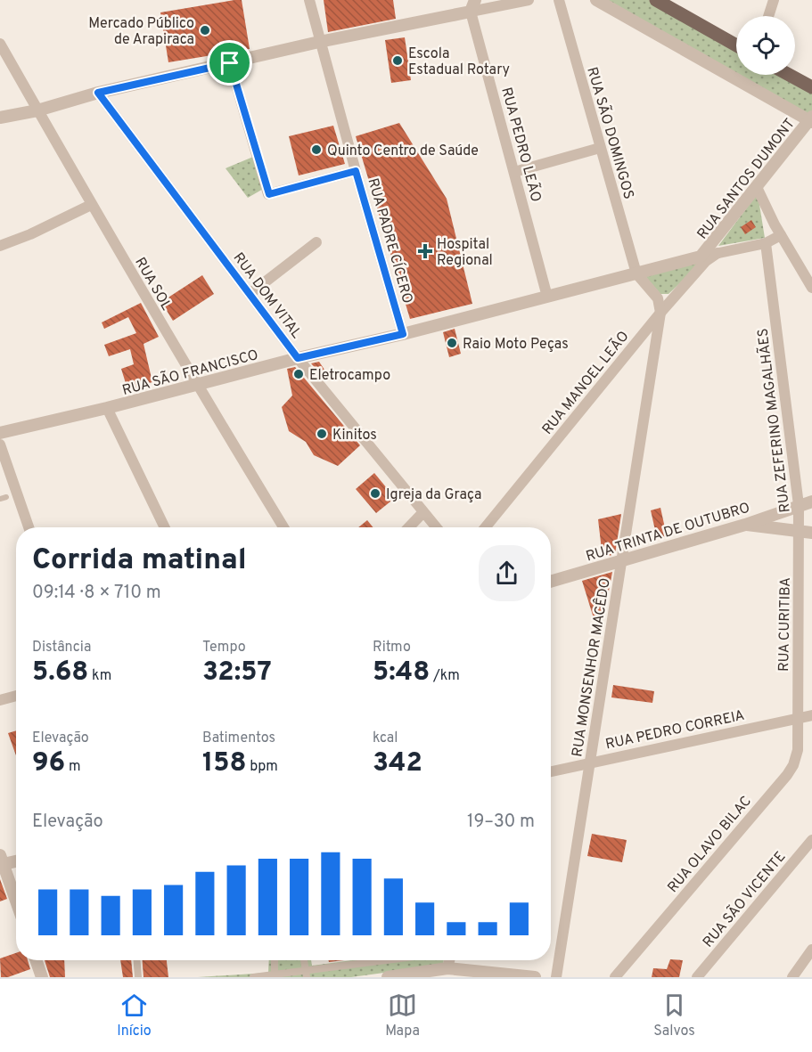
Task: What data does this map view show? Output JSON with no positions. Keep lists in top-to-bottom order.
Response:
{
  "streets": {
    "street": [
      "RUA SÃO DOMINGOS",
      "RUA PEDRO LEÃO",
      "RUA SANTOS DUMONT",
      "RUA PADRE CÍCERO",
      "RUA SOL",
      "RUA DOM VITAL",
      "RUA SÃO FRANCISCO",
      "RUA MANOEL LEÃO",
      "RUA ZEFERINO MAGALHÃES",
      "RUA TRINTA DE OUTUBRO",
      "RUA CURITIBA",
      "RUA MONSENHOR MACÊDO",
      "RUA PEDRO CORREIA",
      "RUA OLAVO BILAC",
      "RUA SÃO VICENTE"
    ]
  },
  "crossings": [
    ["RUA SÃO DOMINGOS", "RUA SÃO FRANCISCO"],
    ["RUA SÃO DOMINGOS", "RUA MONSENHOR MACÊDO"],
    ["RUA PEDRO LEÃO", "RUA SÃO FRANCISCO"],
    ["RUA SANTOS DUMONT", "RUA SÃO FRANCISCO"],
    ["RUA PADRE CÍCERO", "RUA SÃO FRANCISCO"],
    ["RUA SOL", "RUA SÃO FRANCISCO"],
    ["RUA DOM VITAL", "RUA SÃO FRANCISCO"],
    ["RUA SÃO FRANCISCO", "RUA MONSENHOR MACÊDO"],
    ["RUA MANOEL LEÃO", "RUA MONSENHOR MACÊDO"],
    ["RUA ZEFERINO MAGALHÃES", "RUA TRINTA DE OUTUBRO"],
    ["RUA ZEFERINO MAGALHÃES", "RUA CURITIBA"],
    ["RUA TRINTA DE OUTUBRO", "RUA MONSENHOR MACÊDO"],
    ["RUA CURITIBA", "RUA PEDRO CORREIA"],
    ["RUA CURITIBA", "RUA OLAVO BILAC"],
    ["RUA MONSENHOR MACÊDO", "RUA PEDRO CORREIA"],
    ["RUA PEDRO CORREIA", "RUA OLAVO BILAC"]
  ],
  "places": {
    "other": [
      "Mercado Público de Arapiraca",
      "Escola Estadual Rotary",
      "Quinto Centro de Saúde",
      "Raio Moto Peças",
      "Eletrocampo",
      "Kinitos",
      "Igreja da Graça"
    ],
    "health": ["Hospital Regional"]
  },
  "page": {
    "heading": ["Corrida matinal", "09:14 · 8 × 710 m"],
    "stats": [
      ["Distância", "5.68 km"],
      ["Tempo", "32:57"],
      ["Ritmo", "5:48 /km"],
      ["Elevação", "96 m"],
      ["Batimentos", "158 bpm"],
      ["kcal", "342"]
    ],
    "chart": ["Elevação", "19–30 m"],
    "tabs": ["Início", "Mapa", "Salvos"]
  }
}
